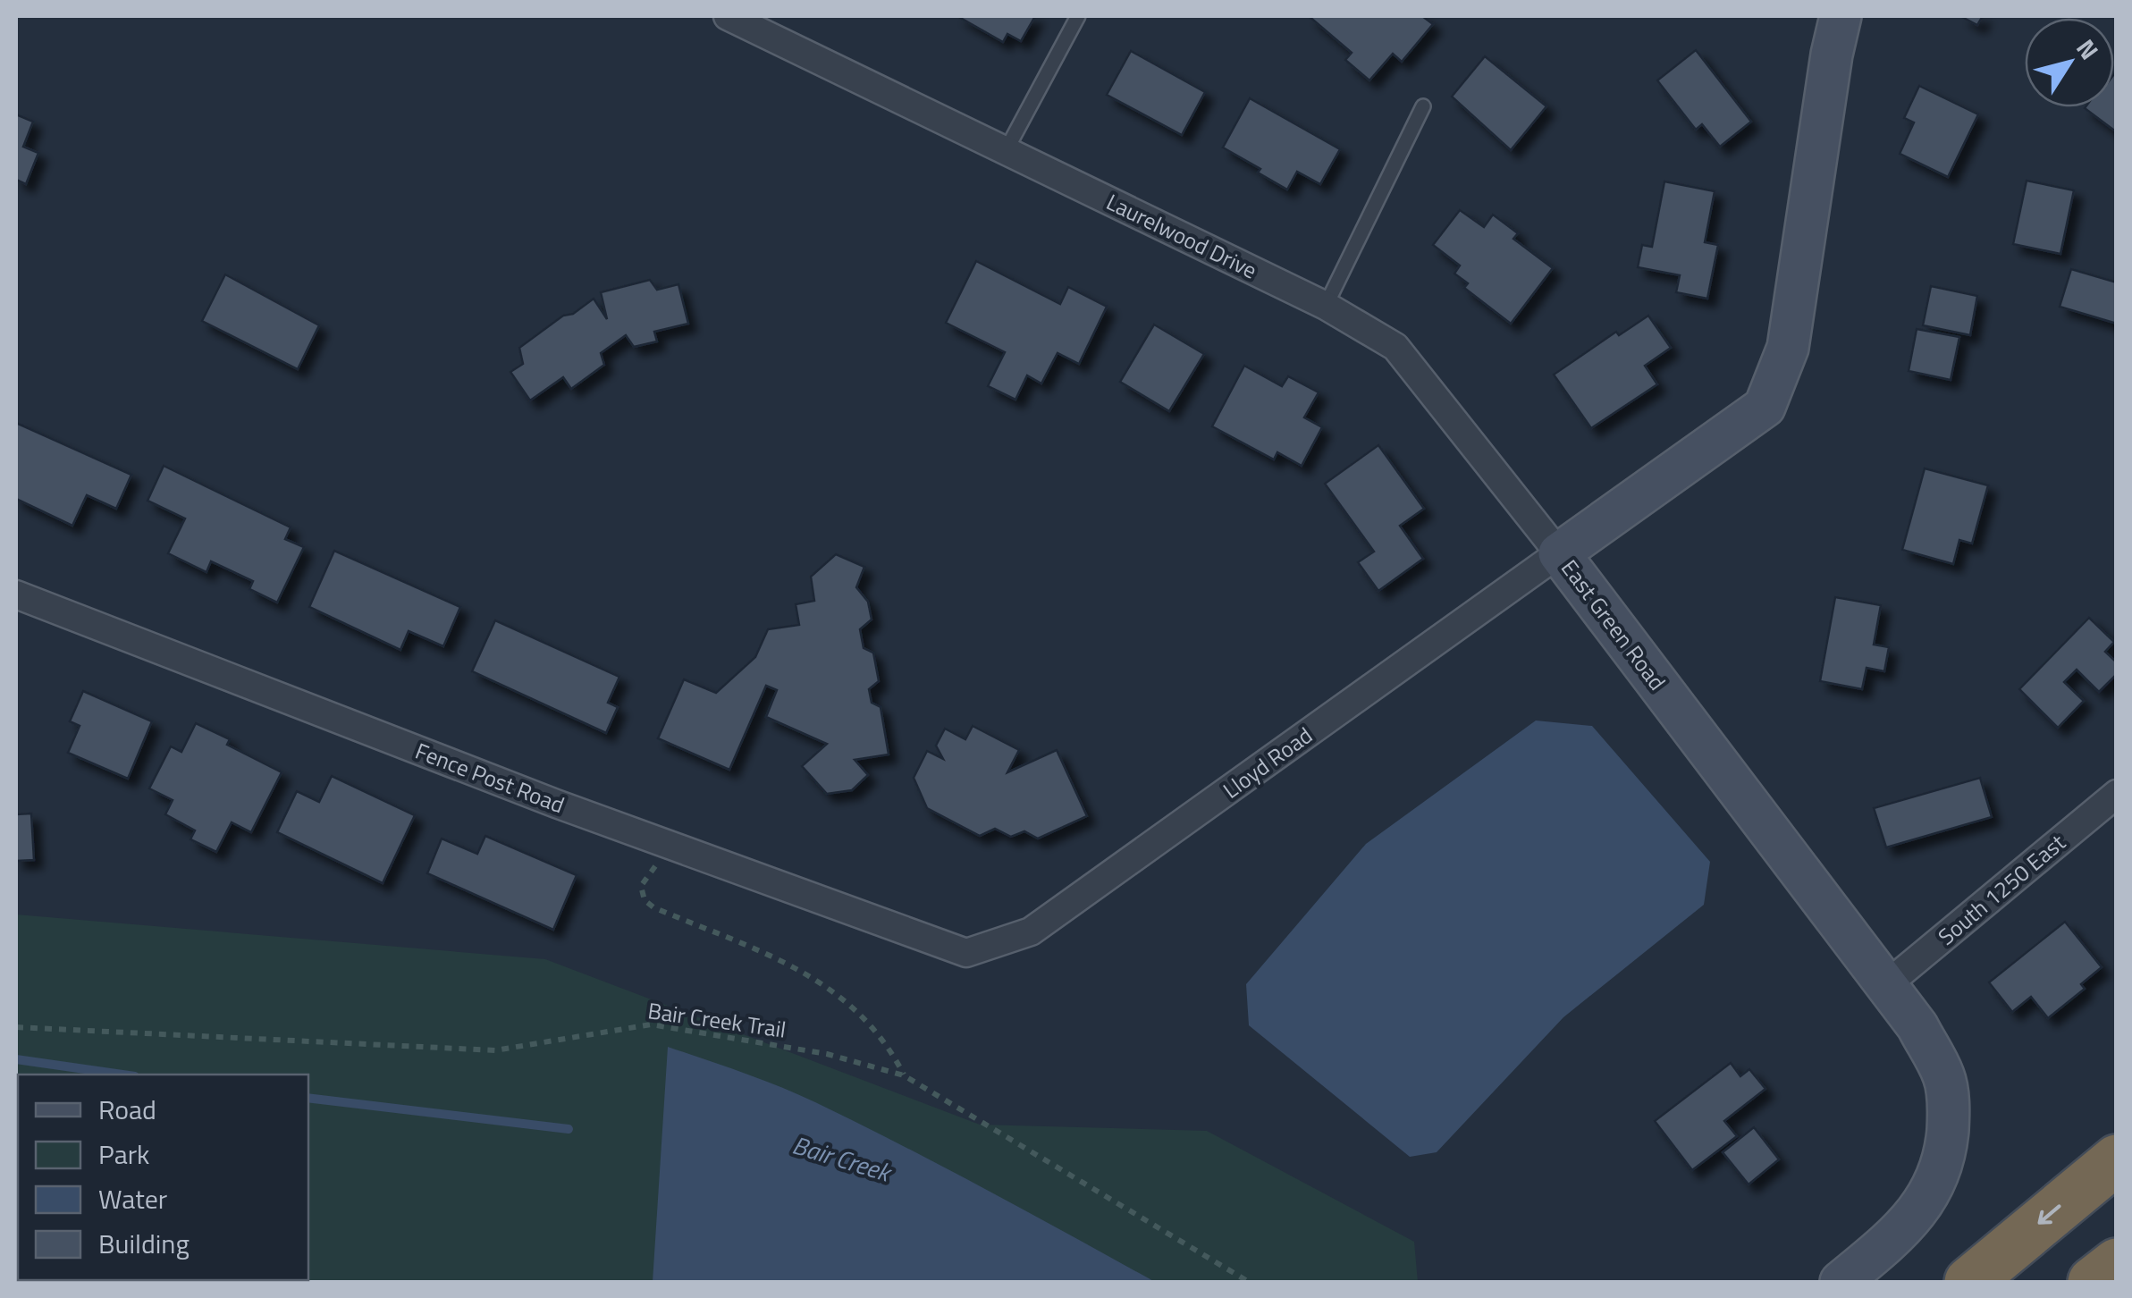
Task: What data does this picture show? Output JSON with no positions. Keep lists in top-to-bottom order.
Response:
{
  "streets": {
    "street": [
      "Laurelwood Drive",
      "East Green Road",
      "Lloyd Road",
      "Fence Post Road",
      "South 1250 East"
    ],
    "path": ["Bair Creek Trail"]
  },
  "crossings": [
    ["Laurelwood Drive", "East Green Road"],
    ["Laurelwood Drive", "Lloyd Road"],
    ["East Green Road", "Lloyd Road"],
    ["East Green Road", "South 1250 East"],
    ["Lloyd Road", "Fence Post Road"]
  ],
  "water": ["Bair Creek"],
  "legend": [
    "Road",
    "Park",
    "Water",
    "Building"
  ],
  "north": "top right"
}
